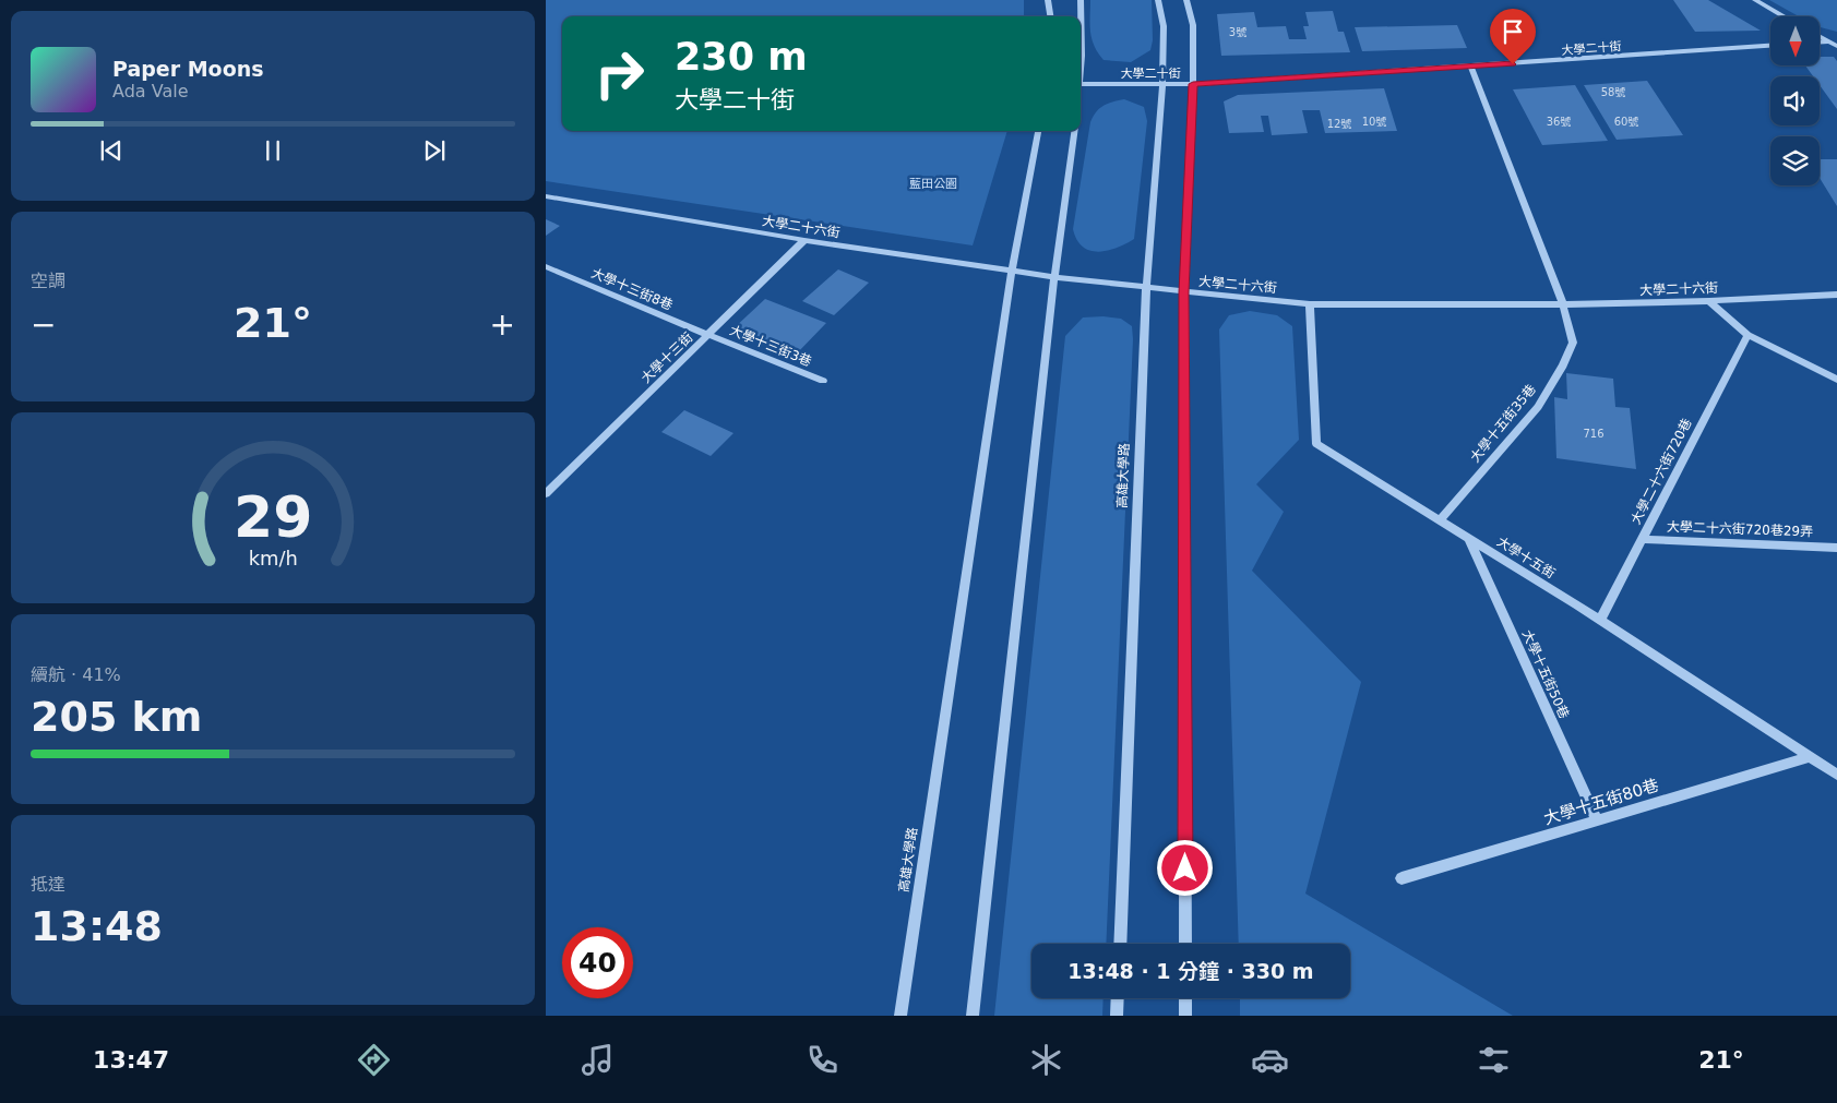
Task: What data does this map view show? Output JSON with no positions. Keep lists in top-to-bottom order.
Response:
{
  "streets": {
    "street": [
      "大學二十街",
      "大學二十六街",
      "大學十三街8巷",
      "大學十三街3巷",
      "大學十三街",
      "大學十五街35巷",
      "大學二十六街720巷",
      "高雄大學路",
      "大學二十六街720巷29弄",
      "大學十五街",
      "大學十五街50巷",
      "大學十五街80巷"
    ]
  },
  "crossings": [
    ["大學二十街", "大學十五街35巷"],
    ["大學二十街", "高雄大學路"],
    ["大學二十六街", "大學十三街"],
    ["大學二十六街", "大學十五街35巷"],
    ["大學二十六街", "高雄大學路"],
    ["大學二十六街", "大學十五街"],
    ["大學十三街8巷", "大學十三街3巷"],
    ["大學十三街8巷", "大學十三街"],
    ["大學十三街3巷", "大學十三街"],
    ["大學十五街35巷", "大學十五街"],
    ["大學二十六街720巷", "大學二十六街720巷29弄"],
    ["大學二十六街720巷", "大學十五街"],
    ["大學十五街", "大學十五街50巷"],
    ["大學十五街", "大學十五街80巷"],
    ["大學十五街50巷", "大學十五街80巷"]
  ],
  "parks": ["藍田公園"],
  "house_numbers": [
    "3號",
    "58號",
    "10號",
    "36號",
    "60號",
    "12號",
    "716"
  ],
  "north": "bottom",
  "page": {
    "turn": ["230 m", "大學二十街"],
    "song": ["Paper Moons", "Ada Vale"],
    "tile": [
      "空調",
      ["續航 · 41%", "205 km"],
      ["抵達", "13:48"]
    ],
    "heat": ["−", "21°", "+"],
    "limit": "40",
    "trip": "13:48 · 1 分鐘 · 330 m",
    "tabs": ["13:47", "21°"],
    "gauge": ["29", "km/h"]
  }
}
